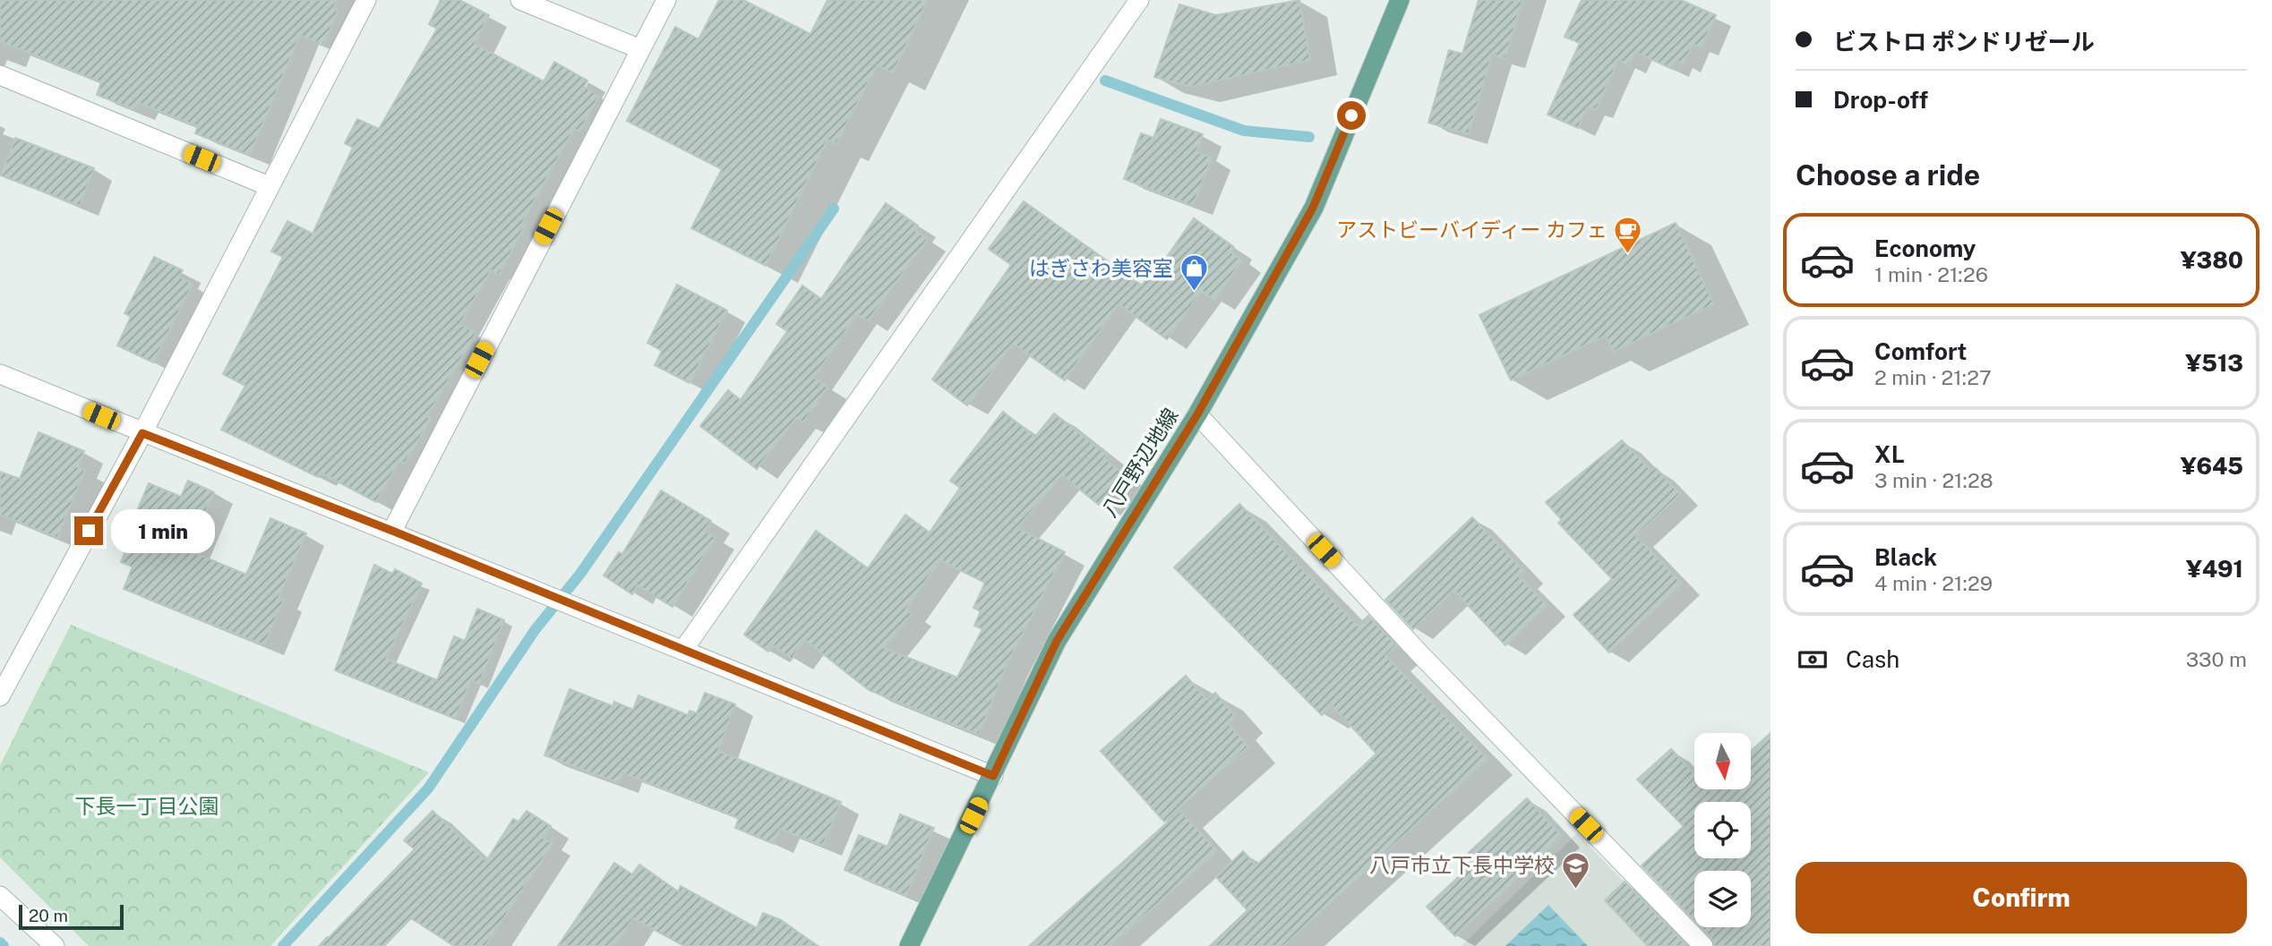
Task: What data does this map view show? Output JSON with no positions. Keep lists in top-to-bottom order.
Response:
{
  "streets": {
    "main road": ["八戸野辺地線"]
  },
  "parks": ["下長一丁目公園"],
  "places": {
    "cafe": ["アストビーバイディー カフェ"],
    "shop": ["はぎさわ美容室"],
    "school or university": ["八戸市立下長中学校"]
  },
  "scale_bar": "20 m",
  "north": "bottom",
  "page": {
    "banner": ["ビストロ ポンドリゼール", "Drop-off"],
    "heading": "Choose a ride",
    "list": [
      {
        "name": "Economy",
        "note": "1 min · 21:26",
        "value": "¥380"
      },
      {
        "name": "Comfort",
        "note": "2 min · 21:27",
        "value": "¥513"
      },
      {
        "name": "XL",
        "note": "3 min · 21:28",
        "value": "¥645"
      },
      {
        "name": "Black",
        "note": "4 min · 21:29",
        "value": "¥491"
      }
    ],
    "bubble": "1 min",
    "pay": ["Cash", "330 m"],
    "buttons": "Confirm",
    "scale": "20 m"
  }
}
